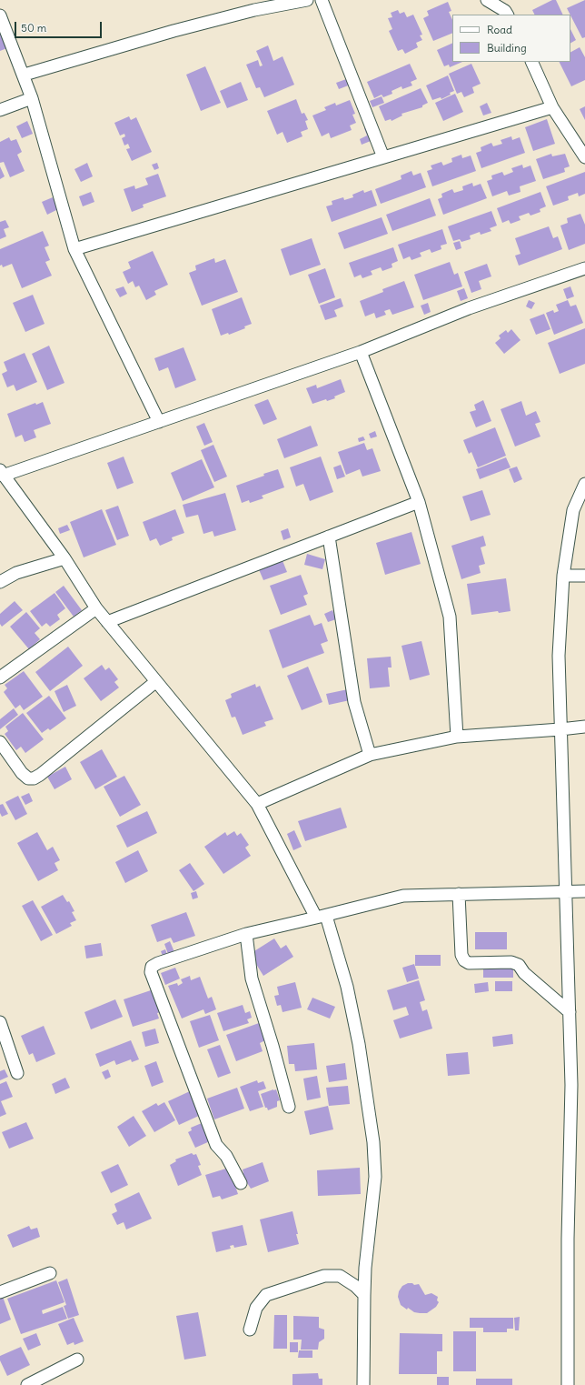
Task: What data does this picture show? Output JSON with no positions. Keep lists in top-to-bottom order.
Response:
{
  "legend": ["Road", "Building"],
  "scale_bar": "50 m"
}
